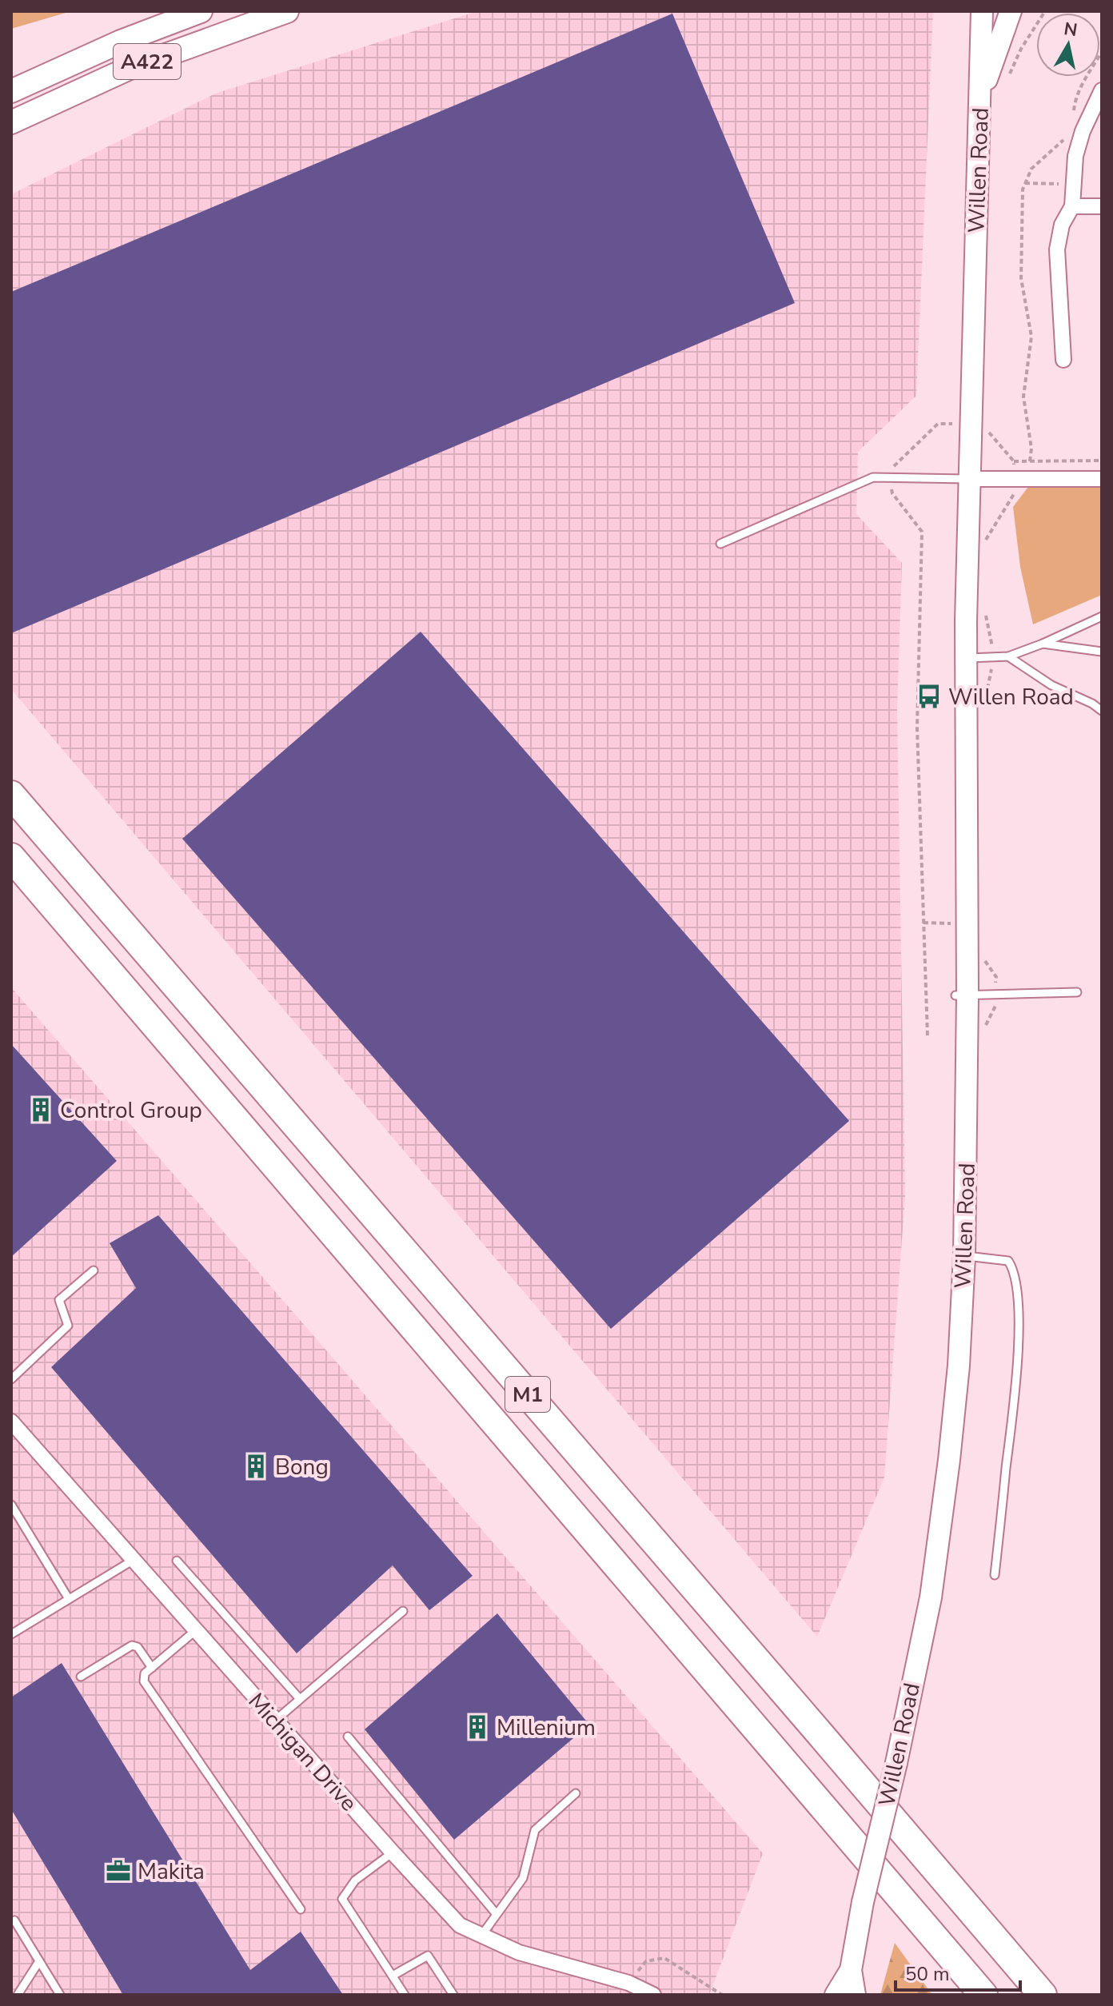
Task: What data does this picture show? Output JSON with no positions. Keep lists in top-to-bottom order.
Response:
{
  "streets": {
    "highway": ["M1"],
    "main road": ["A422"],
    "street": ["Willen Road", "Michigan Drive"]
  },
  "places": {
    "bus stop": ["Willen Road"],
    "building": ["Control Group", "Bong", "Millenium"],
    "office": ["Makita"]
  },
  "scale_bar": "50 m",
  "north": "top"
}
